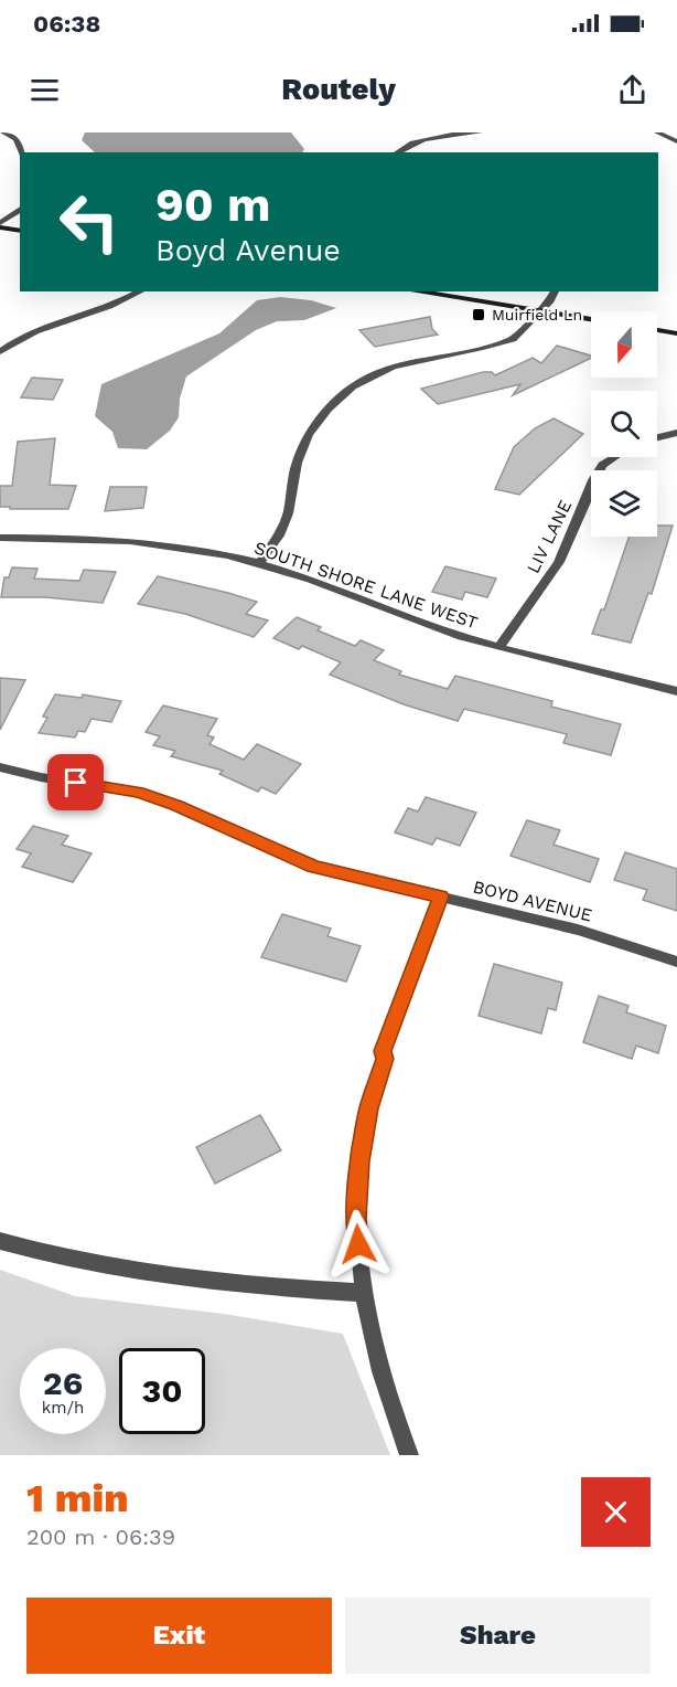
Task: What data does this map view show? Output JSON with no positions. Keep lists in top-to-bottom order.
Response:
{
  "streets": {
    "street": ["LIV LANE", "SOUTH SHORE LANE WEST", "BOYD AVENUE"]
  },
  "crossings": [
    ["LIV LANE", "SOUTH SHORE LANE WEST"]
  ],
  "places": {
    "transit": ["Muirfield Ln"]
  },
  "north": "bottom",
  "page": {
    "status": "06:38",
    "header": "Routely",
    "turn": ["90 m", "Boyd Avenue"],
    "speed": "26 km/h",
    "limit": "30",
    "heading": ["1 min", "200 m · 06:39"],
    "buttons": ["Exit", "Share"]
  }
}
